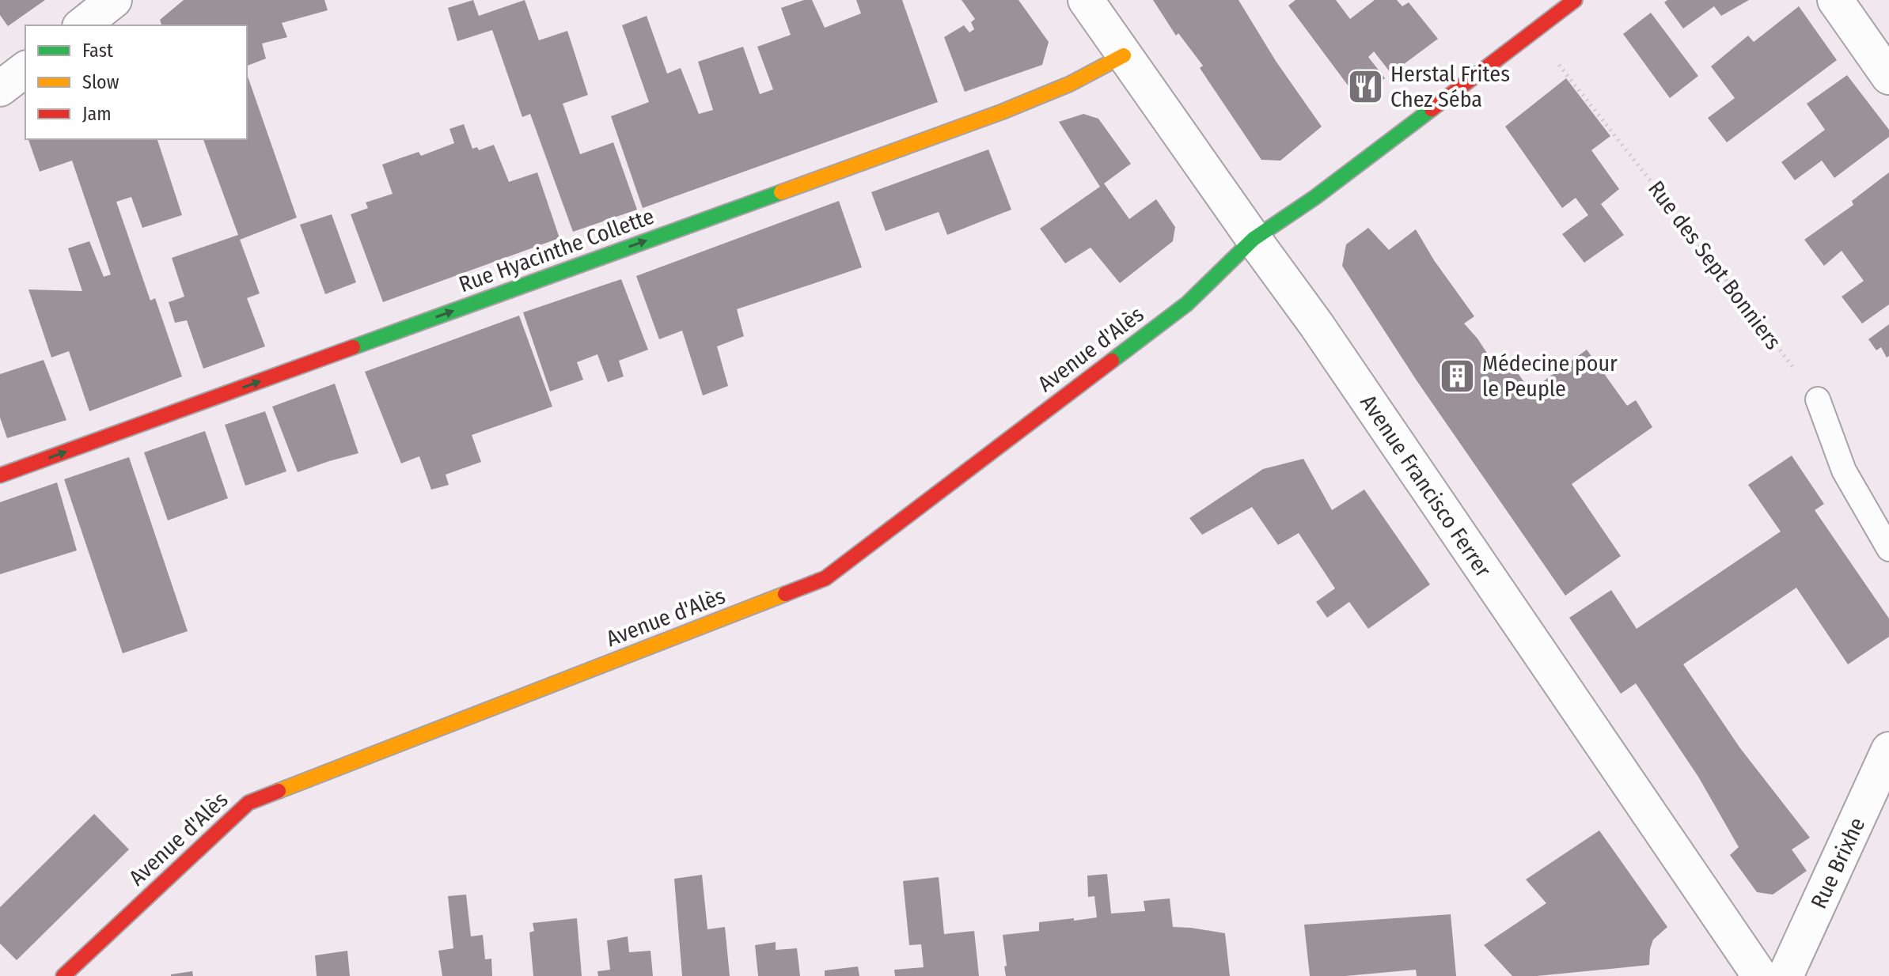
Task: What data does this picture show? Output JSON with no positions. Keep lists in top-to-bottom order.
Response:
{
  "streets": {
    "street": [
      "Rue Hyacinthe Collette",
      "Avenue d'Alès",
      "Avenue Francisco Ferrer",
      "Rue Brixhe"
    ],
    "path": ["Rue des Sept Bonniers"]
  },
  "crossings": [
    ["Rue Hyacinthe Collette", "Avenue Francisco Ferrer"],
    ["Rue des Sept Bonniers", "Avenue d'Alès"],
    ["Avenue d'Alès", "Avenue Francisco Ferrer"]
  ],
  "one_way": ["Rue Hyacinthe Collette"],
  "places": {
    "restaurant": ["Herstal Frites Chez Séba"],
    "building": ["Médecine pour le Peuple"]
  },
  "legend": ["Fast", "Slow", "Jam"]
}
